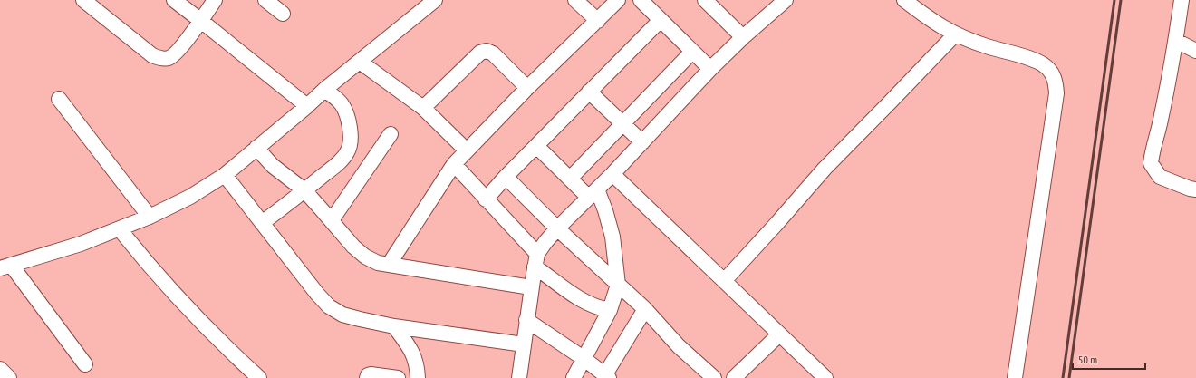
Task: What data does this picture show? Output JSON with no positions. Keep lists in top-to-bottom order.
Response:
{
  "scale_bar": "50 m"
}
